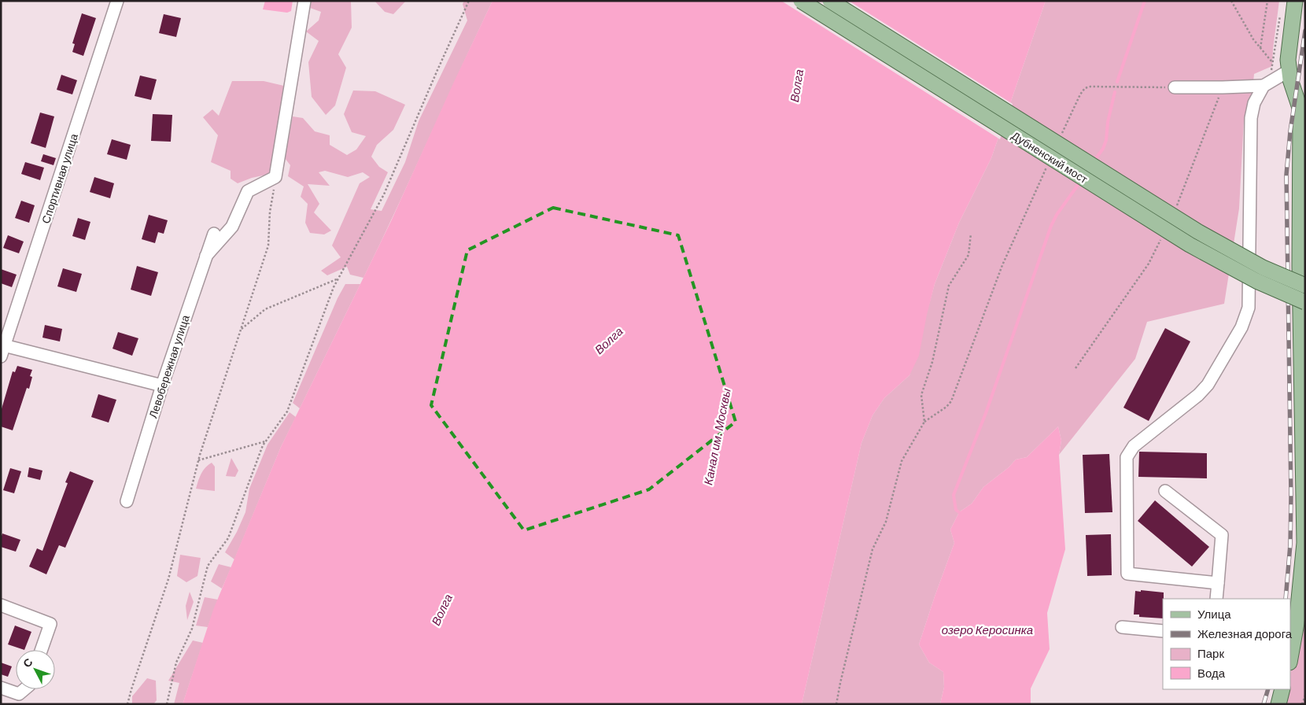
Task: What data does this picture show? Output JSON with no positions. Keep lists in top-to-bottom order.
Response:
{
  "streets": {
    "main road": ["Дубненский мост"],
    "street": ["Спортивная улица", "Левобережная улица"]
  },
  "water": ["Волга", "Канал им. Москвы", "озеро Керосинка"],
  "legend": [
    "Улица",
    "Железная дорога",
    "Парк",
    "Вода"
  ],
  "north": "top left"
}
